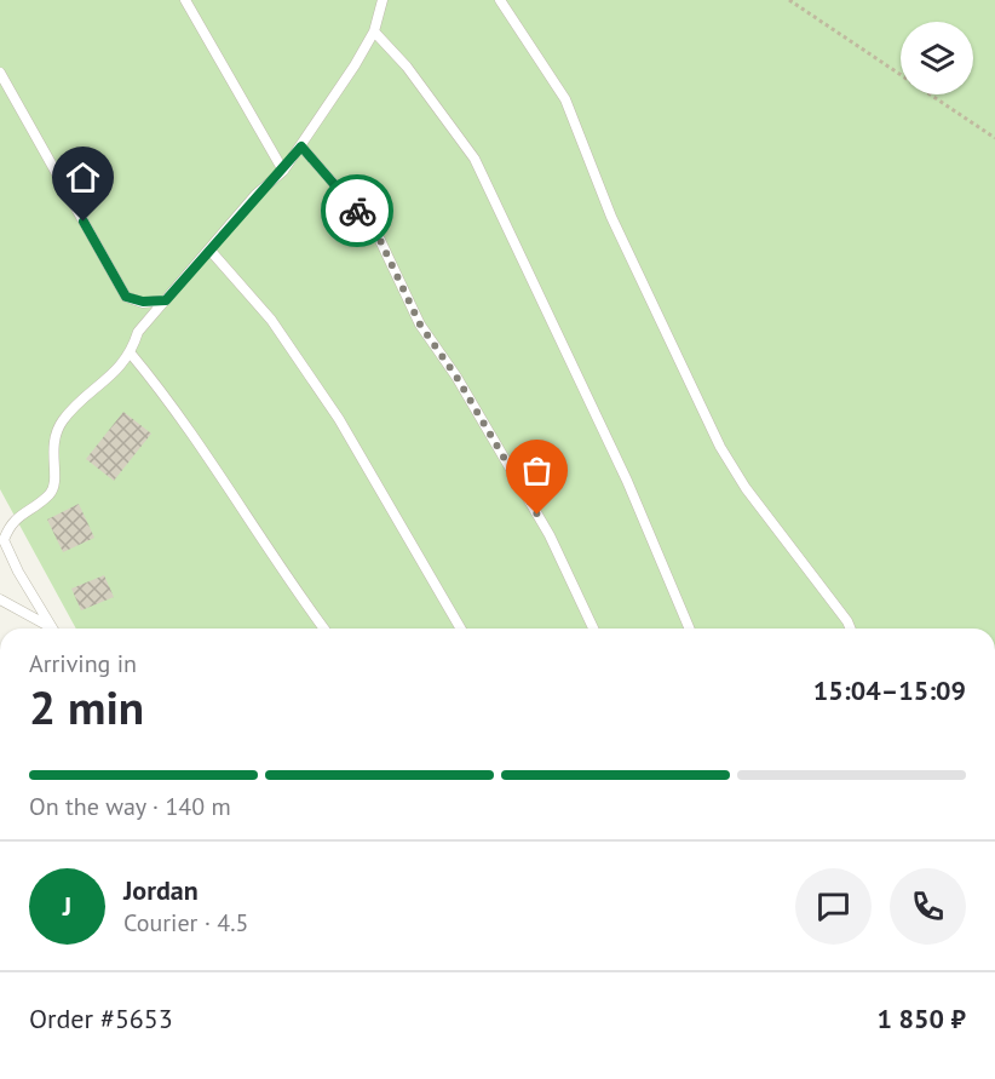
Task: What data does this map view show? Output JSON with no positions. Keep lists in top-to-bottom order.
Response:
{
  "page": {
    "heading": ["2 min", "Arriving in", "15:04–15:09"],
    "panel": [
      "Jordan",
      "Courier · 4.5",
      "Order #5653",
      "1 850 ₽"
    ],
    "bar": "On the way · 140 m",
    "round": "J"
  }
}
